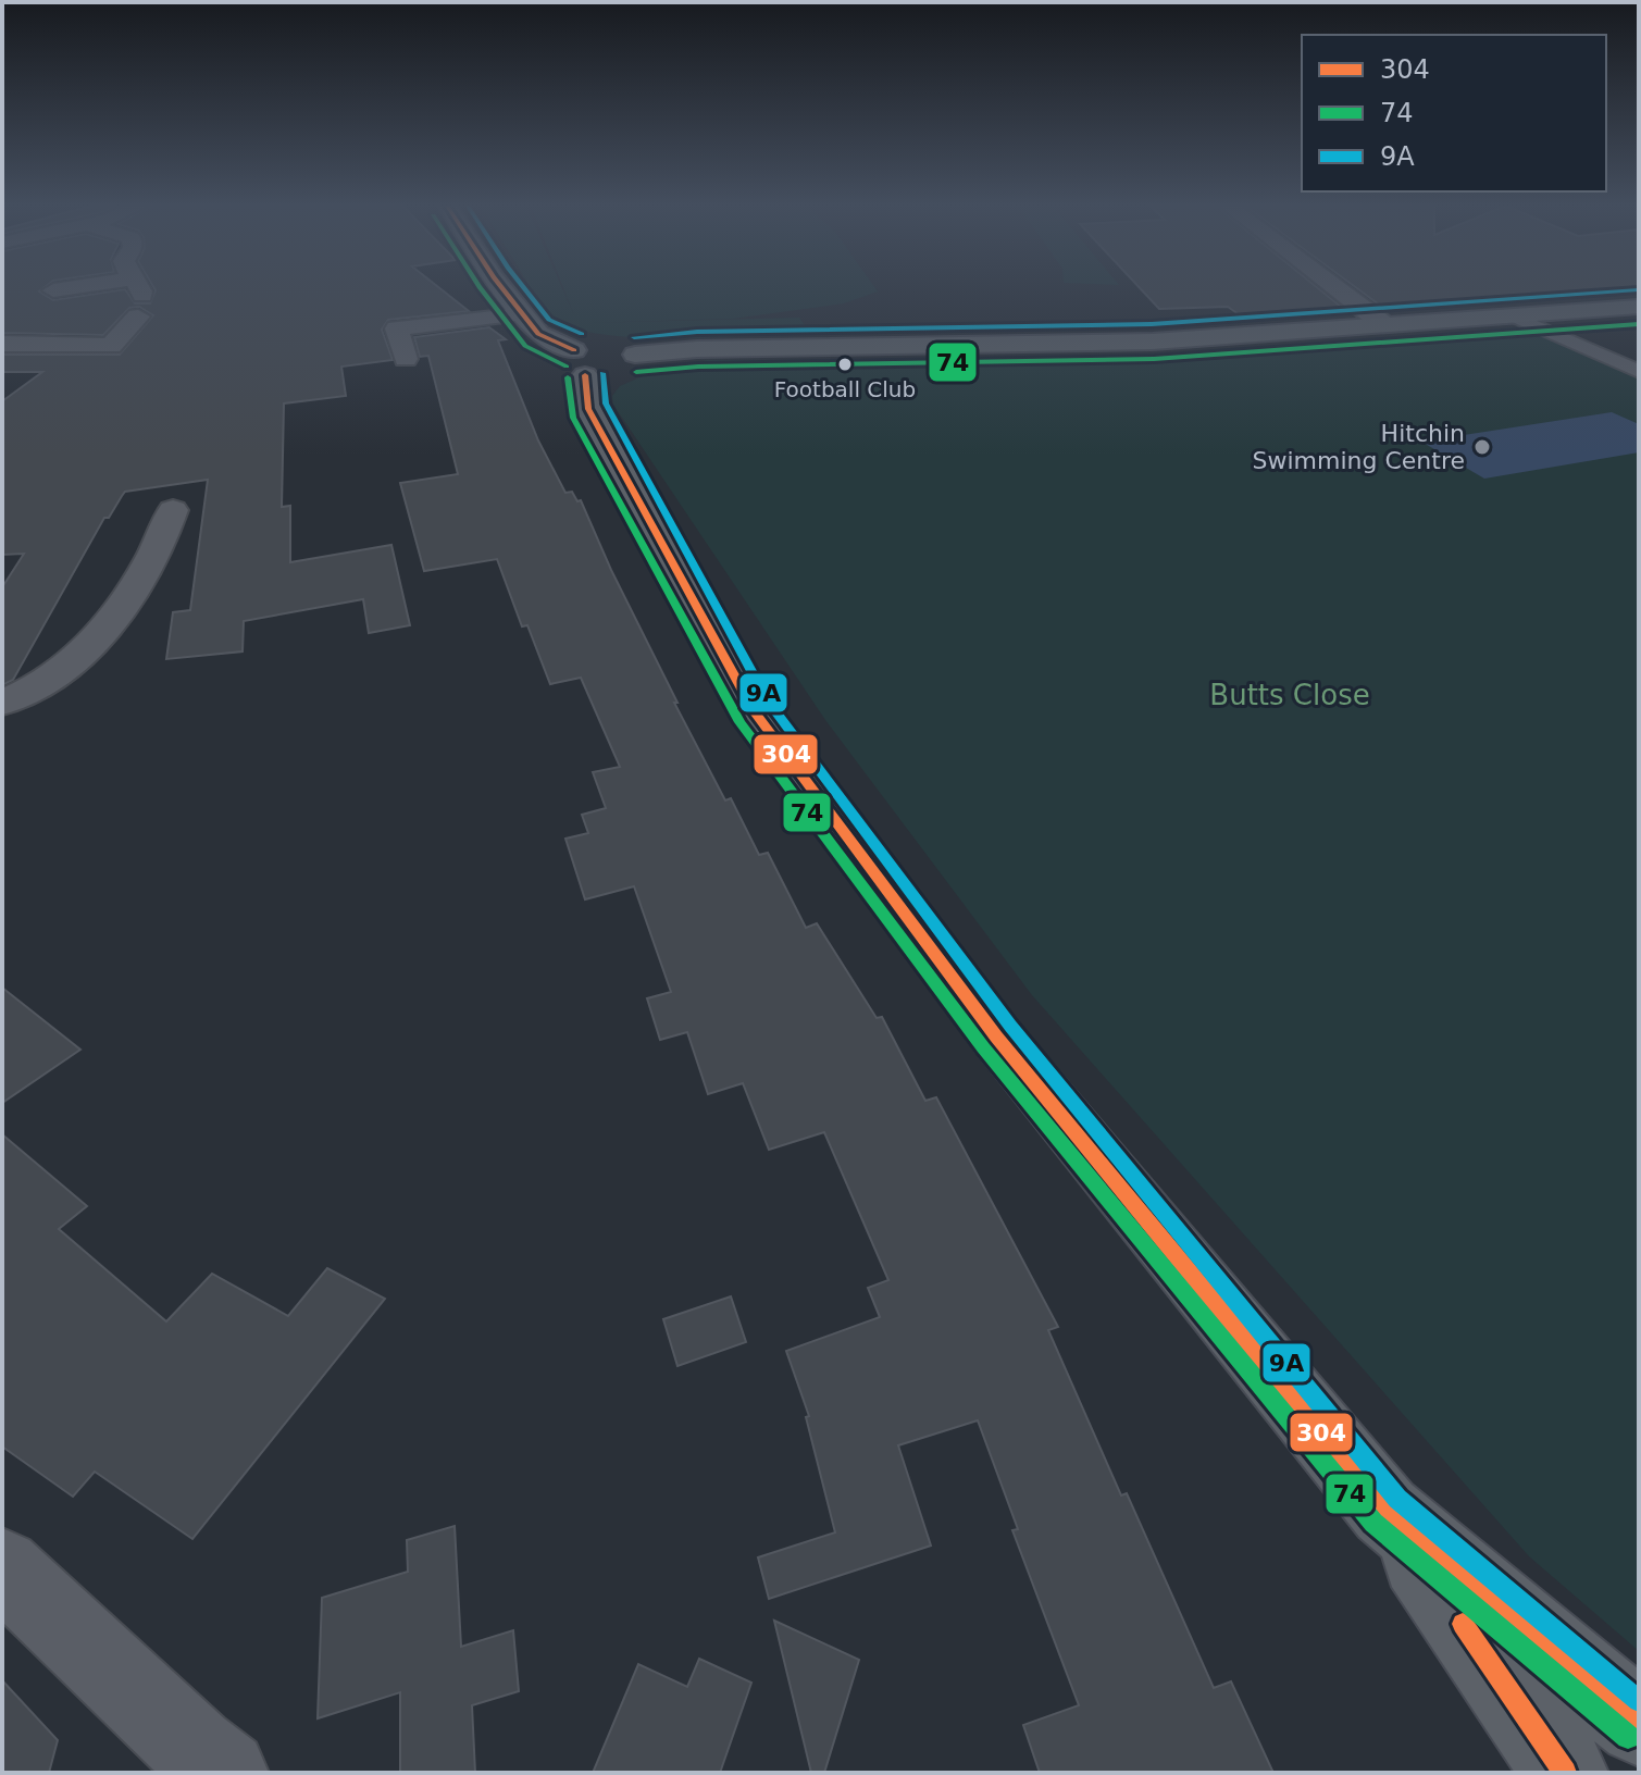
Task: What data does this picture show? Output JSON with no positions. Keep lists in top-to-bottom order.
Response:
{
  "parks": ["Butts Close"],
  "places": ["Football Club", "Hitchin Swimming Centre"],
  "lines": ["transit line 304", "transit line 74", "transit line 9A"],
  "legend": ["304", "74", "9A"]
}
